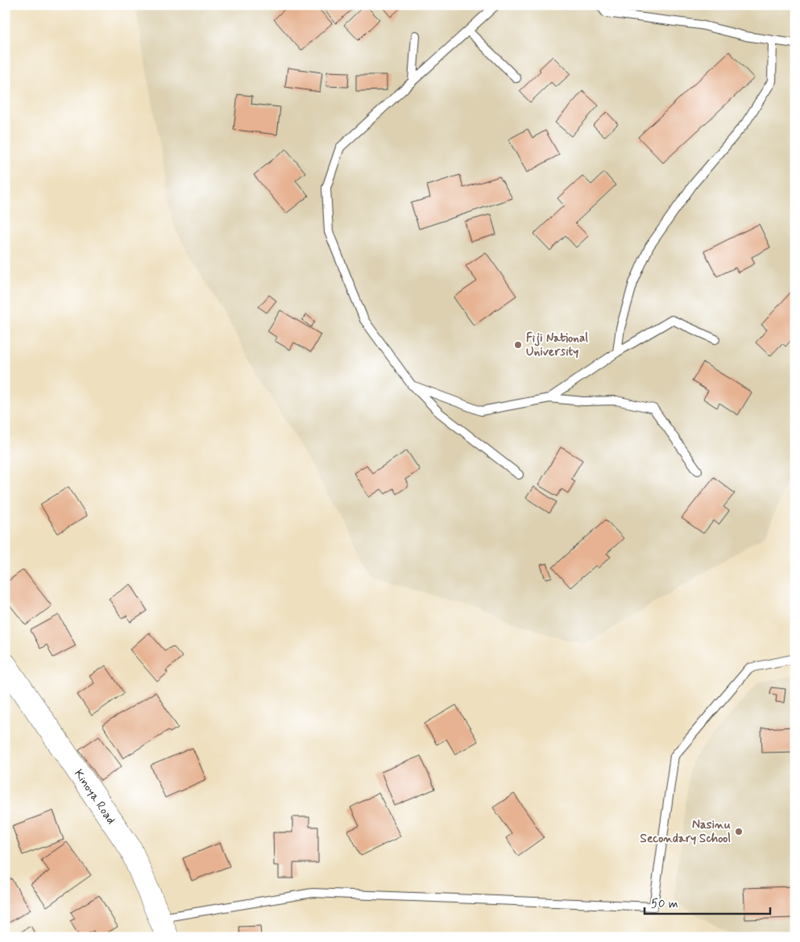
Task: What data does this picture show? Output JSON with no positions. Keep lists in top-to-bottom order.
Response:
{
  "streets": {
    "main road": ["Kinoya Road"]
  },
  "places": ["Fiji National University", "Nasinu Secondary School"],
  "scale_bar": "50 m"
}
